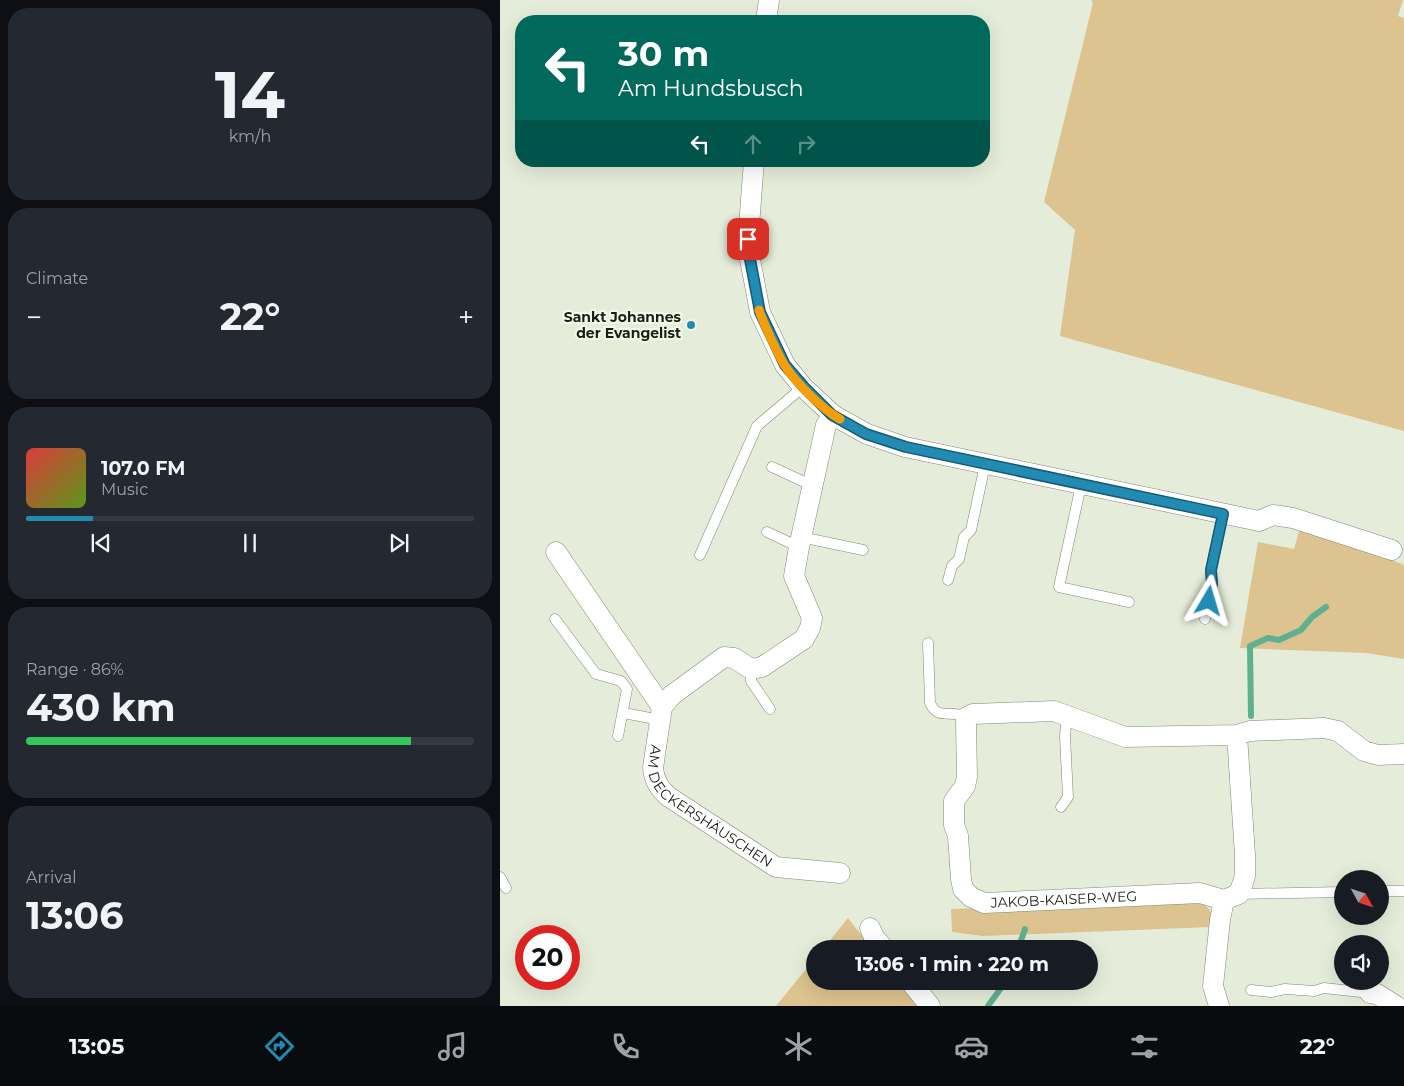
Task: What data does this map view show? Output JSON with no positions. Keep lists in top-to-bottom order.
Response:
{
  "streets": {
    "street": ["AM DECKERSHÄUSCHEN", "JAKOB-KAISER-WEG"]
  },
  "places": ["Sankt Johannes der Evangelist"],
  "north": "bottom right",
  "page": {
    "tile": [
      ["14", "km/h"],
      "Climate",
      ["Range · 86%", "430 km"],
      ["Arrival", "13:06"]
    ],
    "turn": ["30 m", "Am Hundsbusch"],
    "heat": ["−", "22°", "+"],
    "song": ["107.0 FM", "Music"],
    "limit": "20",
    "trip": "13:06 · 1 min · 220 m",
    "tabs": ["13:05", "22°"]
  }
}
